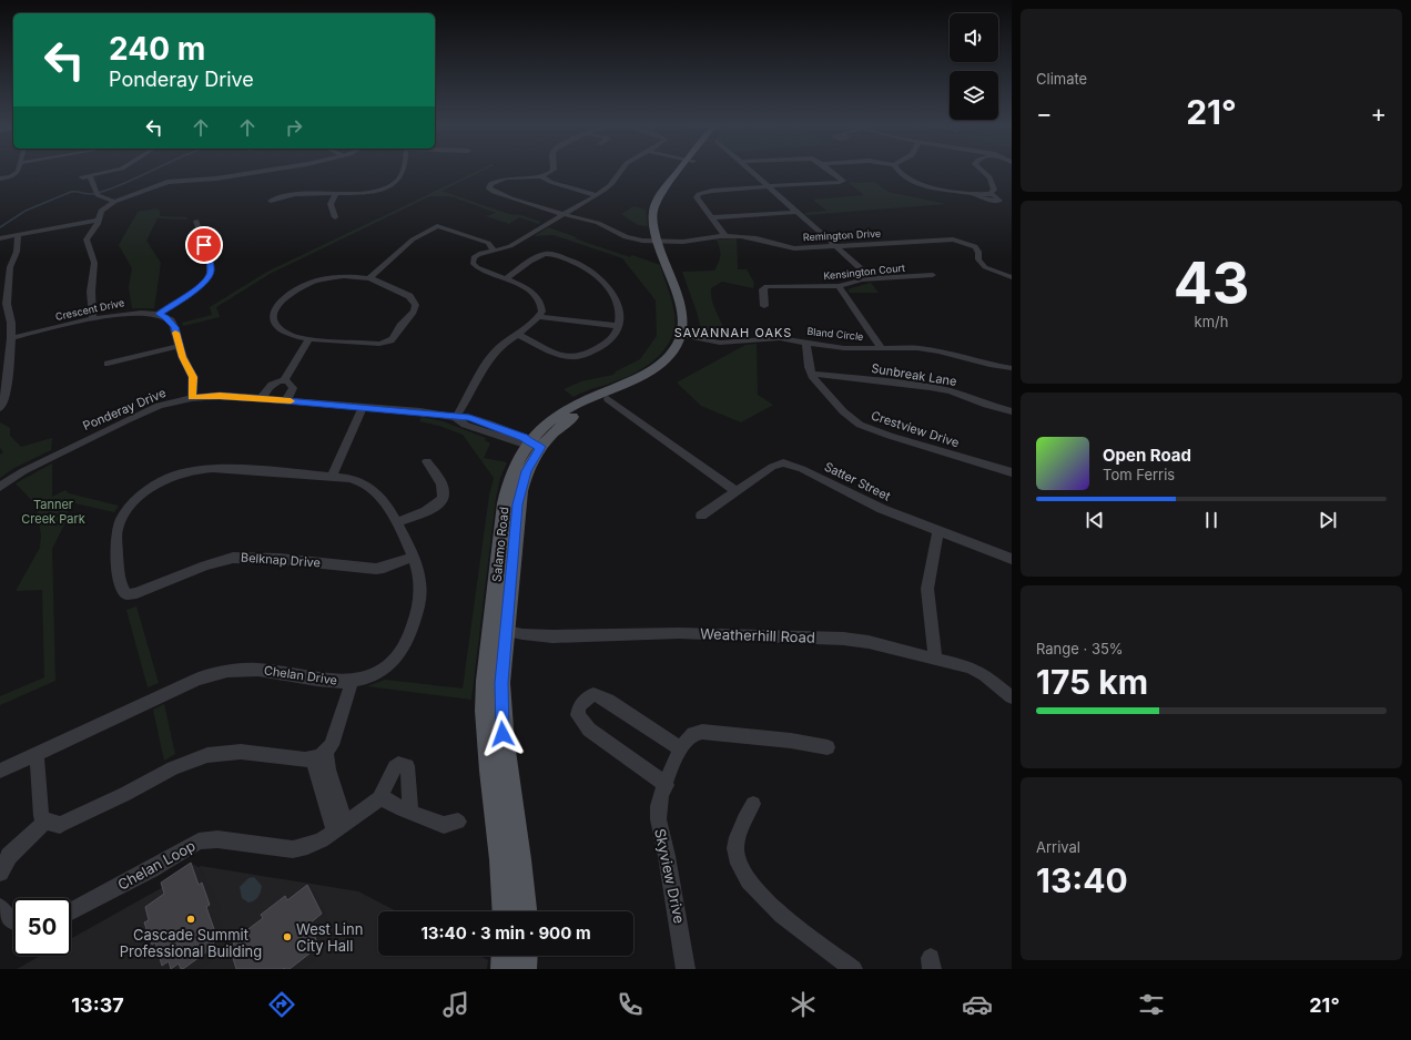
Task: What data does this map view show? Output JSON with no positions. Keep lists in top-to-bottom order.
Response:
{
  "streets": {
    "main road": ["Salamo Road"],
    "street": [
      "Remington Drive",
      "Kensington Court",
      "Crescent Drive",
      "Bland Circle",
      "Sunbreak Lane",
      "Ponderay Drive",
      "Crestview Drive",
      "Satter Street",
      "Belknap Drive",
      "Weatherhill Road",
      "Chelan Drive",
      "Chelan Loop",
      "Skyview Drive"
    ]
  },
  "crossings": [
    ["Remington Drive", "Salamo Road"],
    ["Bland Circle", "Crestview Drive"],
    ["Bland Circle", "Salamo Road"],
    ["Sunbreak Lane", "Crestview Drive"],
    ["Ponderay Drive", "Salamo Road"],
    ["Salamo Road", "Weatherhill Road"],
    ["Belknap Drive", "Chelan Drive"]
  ],
  "districts": ["SAVANNAH OAKS"],
  "parks": ["Tanner Creek Park"],
  "places": ["Cascade Summit Professional Building", "West Linn City Hall"],
  "page": {
    "tile": [
      "Climate",
      ["43", "km/h"],
      ["Range · 35%", "175 km"],
      ["Arrival", "13:40"]
    ],
    "turn": ["240 m", "Ponderay Drive"],
    "heat": ["−", "21°", "+"],
    "song": ["Open Road", "Tom Ferris"],
    "limit": "50",
    "trip": "13:40 · 3 min · 900 m",
    "tabs": ["13:37", "21°"]
  }
}
